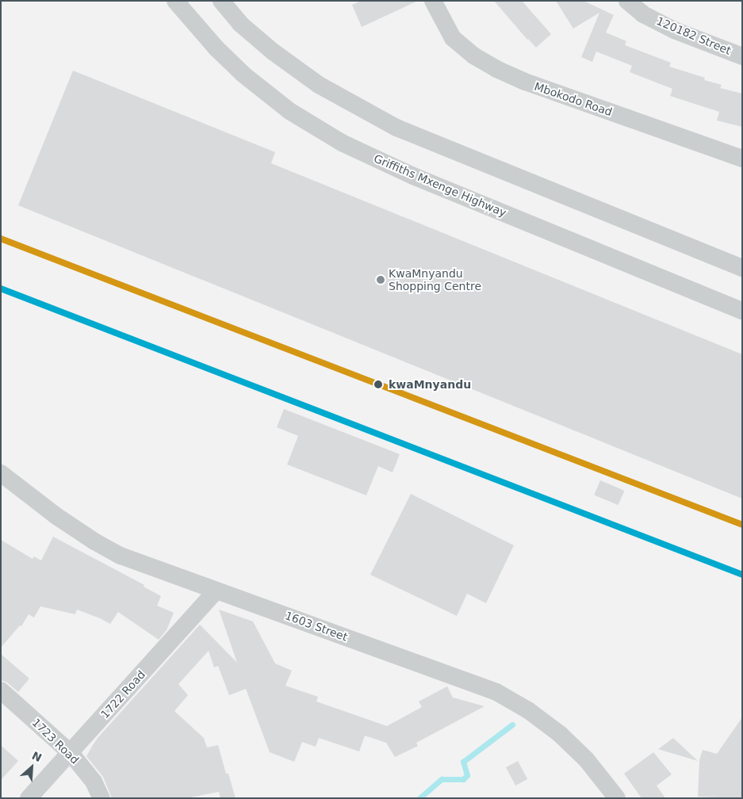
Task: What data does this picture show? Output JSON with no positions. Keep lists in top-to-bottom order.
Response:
{
  "streets": {
    "street": [
      "120182 Street",
      "Mbokodo Road",
      "Griffiths Mxenge Highway",
      "1603 Street",
      "1722 Road",
      "1723 Road"
    ]
  },
  "crossings": [
    ["1603 Street", "1722 Road"],
    ["1722 Road", "1723 Road"]
  ],
  "places": ["KwaMnyandu Shopping Centre", "kwaMnyandu"],
  "north": "top right"
}
